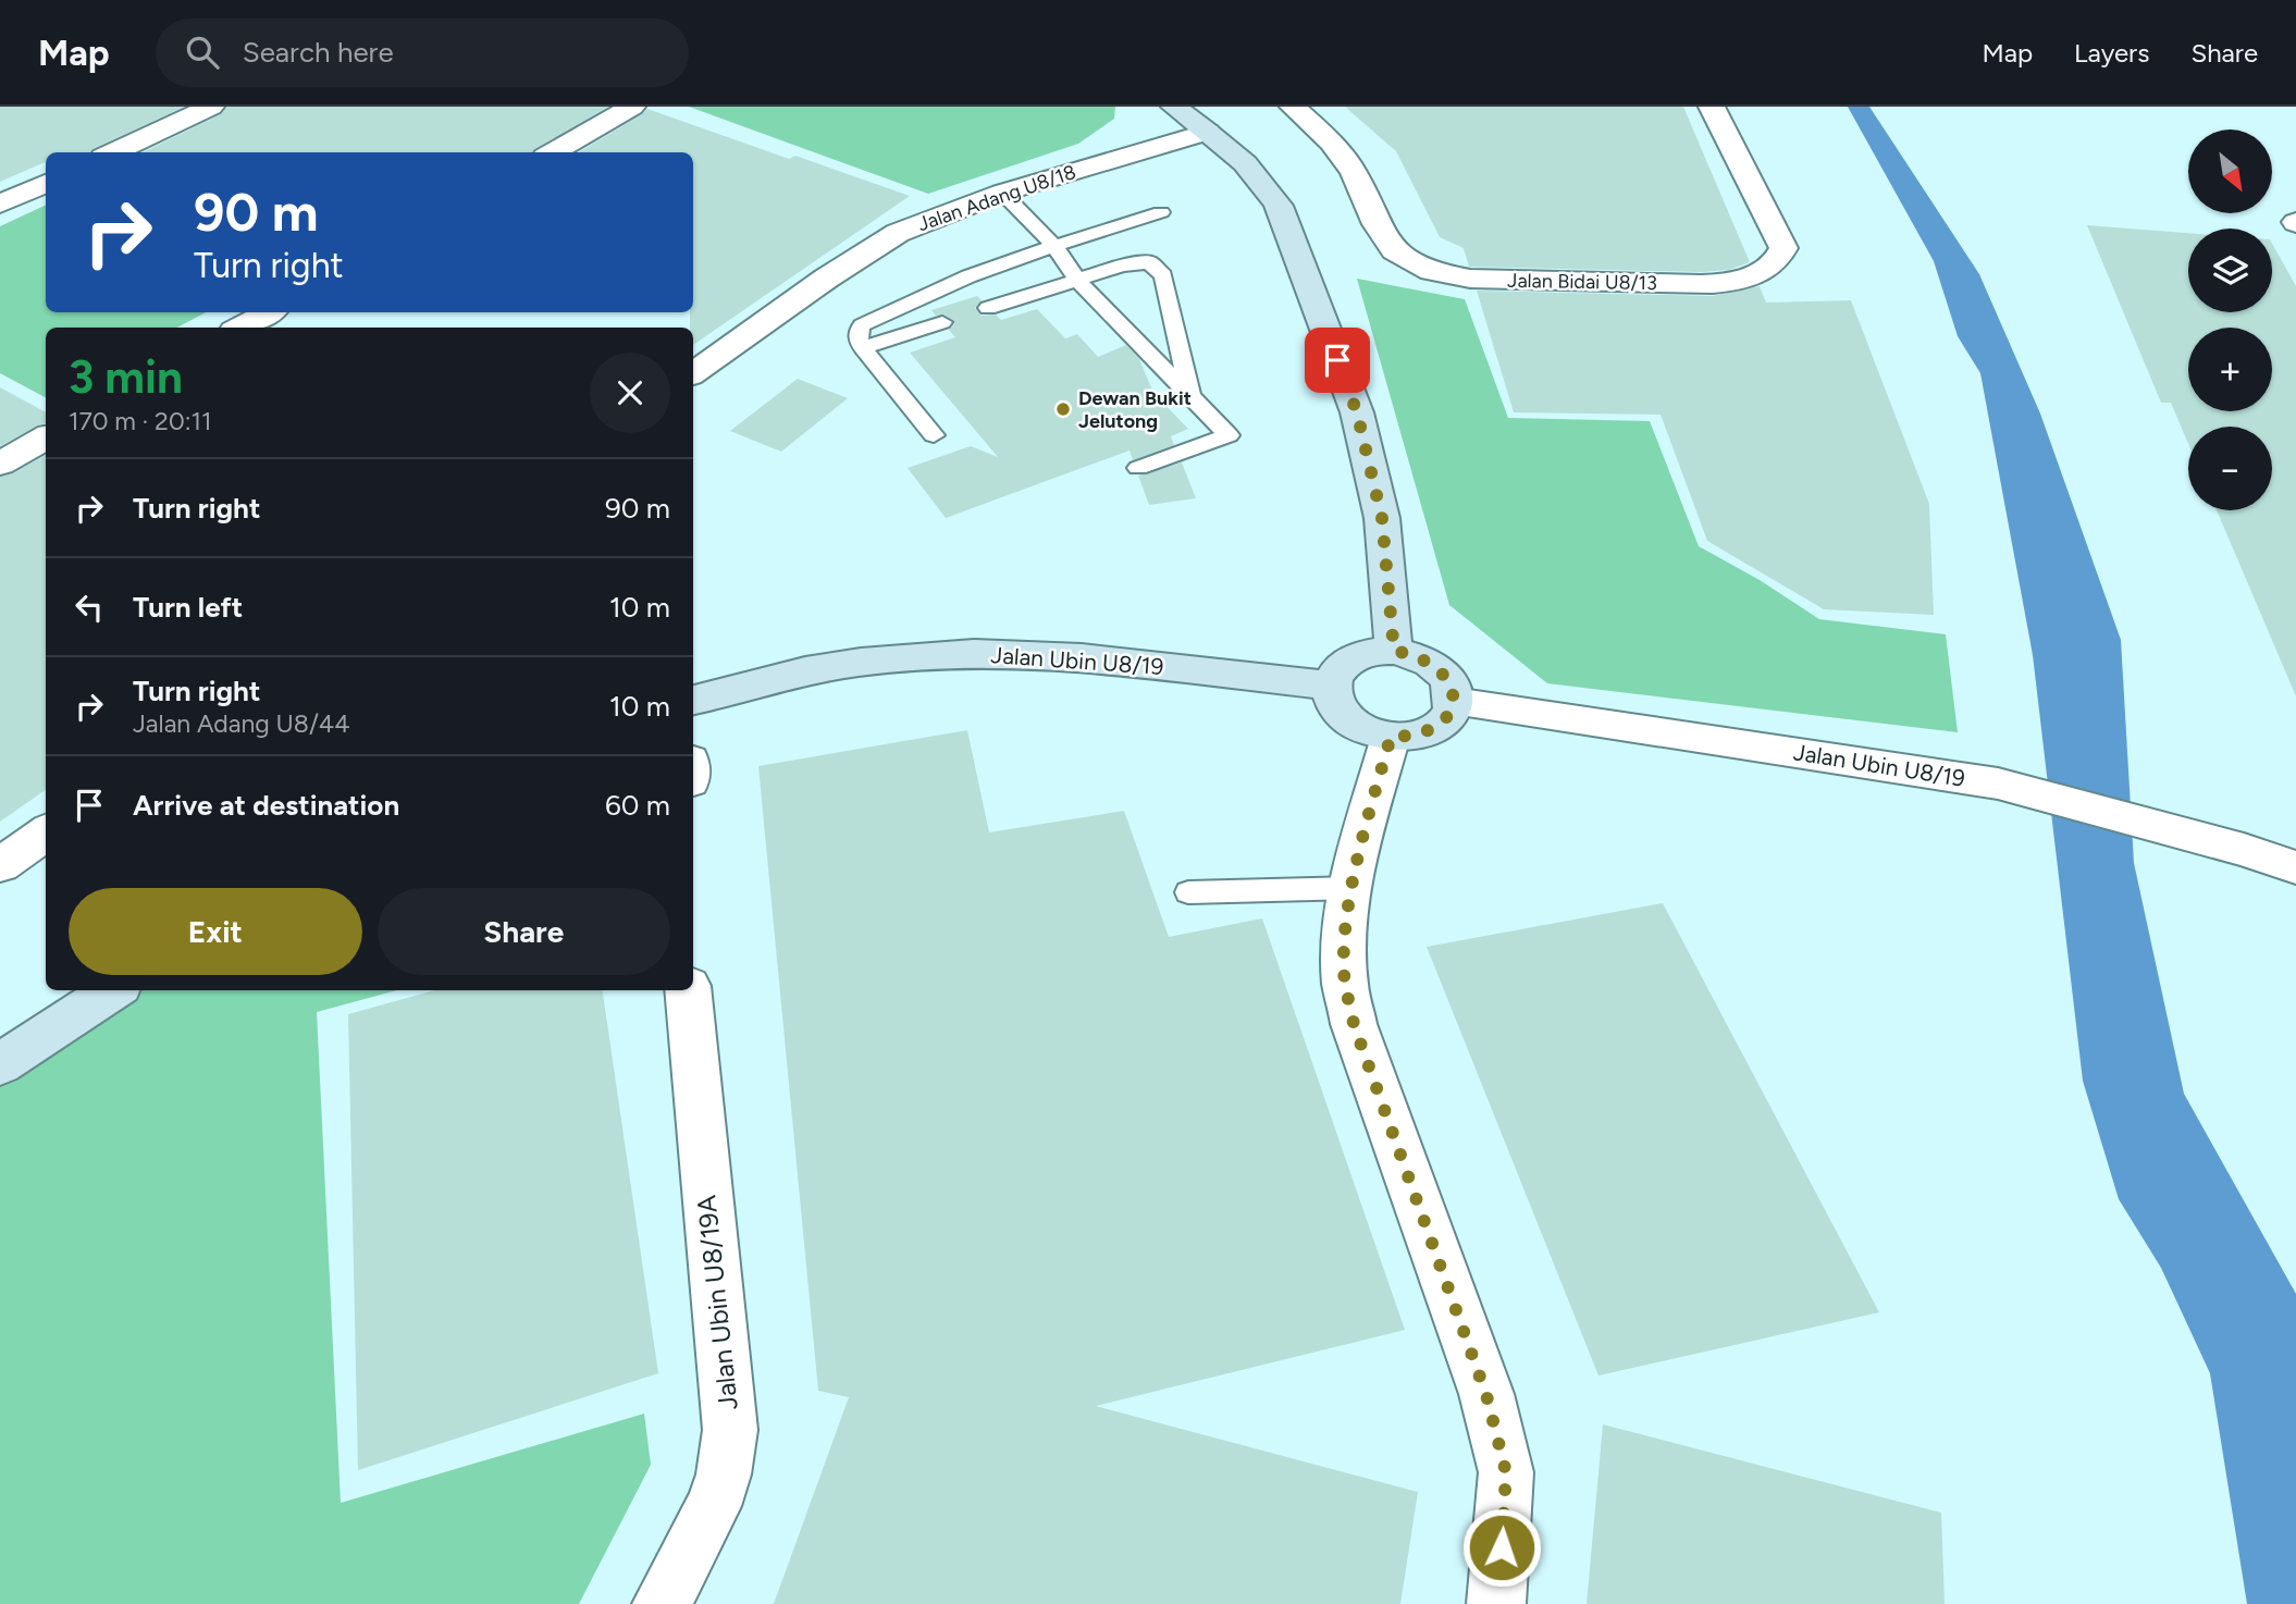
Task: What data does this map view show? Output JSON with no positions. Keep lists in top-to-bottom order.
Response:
{
  "streets": {
    "street": [
      "Jalan Adang U8/18",
      "Jalan Bidai U8/13",
      "Jalan Ubin U8/19",
      "Jalan Ubin U8/19A"
    ]
  },
  "places": ["Dewan Bukit Jelutong"],
  "north": "bottom right",
  "page": {
    "header": "Map",
    "search": "Search here",
    "nav": ["Map", "Layers", "Share"],
    "map_buttons": ["+", "−"],
    "turn": ["90 m", "Turn right"],
    "heading": ["3 min", "170 m · 20:11"],
    "list": [
      {
        "name": "Turn right",
        "value": "90 m"
      },
      {
        "name": "Turn left",
        "value": "10 m"
      },
      {
        "name": "Turn right",
        "note": "Jalan Adang U8/44",
        "value": "10 m"
      },
      {
        "name": "Arrive at destination",
        "value": "60 m"
      }
    ],
    "buttons": ["Exit", "Share"]
  }
}
